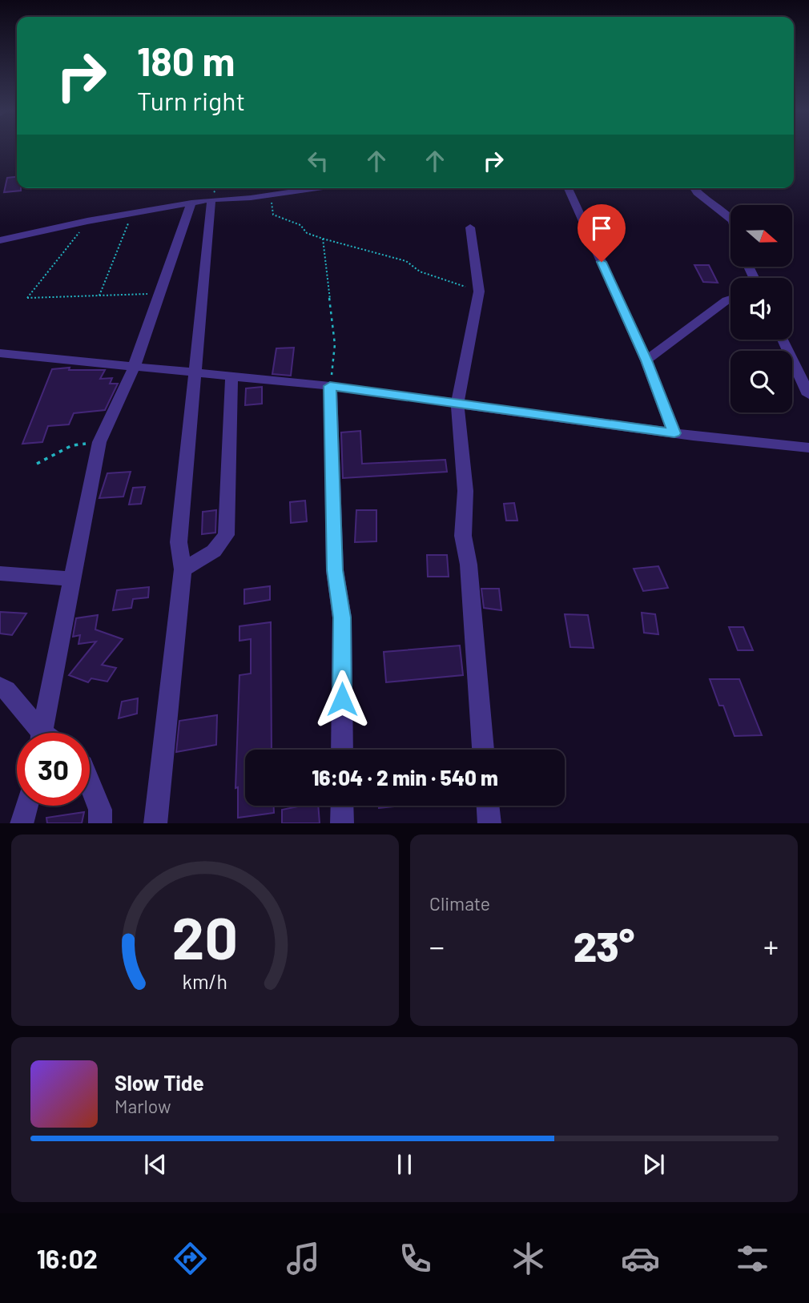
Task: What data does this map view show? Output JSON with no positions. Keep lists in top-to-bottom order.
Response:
{
  "north": "right",
  "page": {
    "turn": ["180 m", "Turn right"],
    "limit": "30",
    "trip": "16:04 · 2 min · 540 m",
    "tile": "Climate",
    "heat": ["−", "23°", "+"],
    "song": ["Slow Tide", "Marlow"],
    "tabs": "16:02",
    "gauge": ["20", "km/h"]
  }
}
